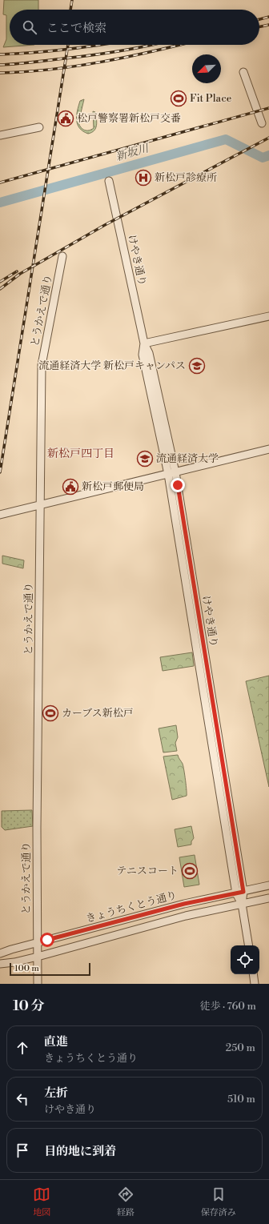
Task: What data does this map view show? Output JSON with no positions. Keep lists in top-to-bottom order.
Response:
{
  "streets": {
    "street": ["けやき通り", "とうかえで通り", "きょうちくとう通り"]
  },
  "crossings": [
    ["けやき通り", "きょうちくとう通り"],
    ["とうかえで通り", "きょうちくとう通り"]
  ],
  "districts": ["新松戸四丁目"],
  "water": ["新坂川"],
  "places": {
    "sports": ["Fit Place", "カーブス新松戸", "テニスコート"],
    "public building": ["松戸警察署新松戸交番", "新松戸郵便局"],
    "hospital": ["新松戸診療所"],
    "school or university": ["流通経済大学 新松戸キャンパス", "流通経済大学"]
  },
  "scale_bar": "100 m",
  "north": "bottom left",
  "page": {
    "search": "ここで検索",
    "scale": "100 m",
    "heading": ["10 分", "徒歩 · 760 m"],
    "list": [
      ["直進", "きょうちくとう通り", "250 m"],
      ["左折", "けやき通り", "510 m"],
      "目的地に到着"
    ],
    "nav": ["地図", "経路", "保存済み"]
  }
}
